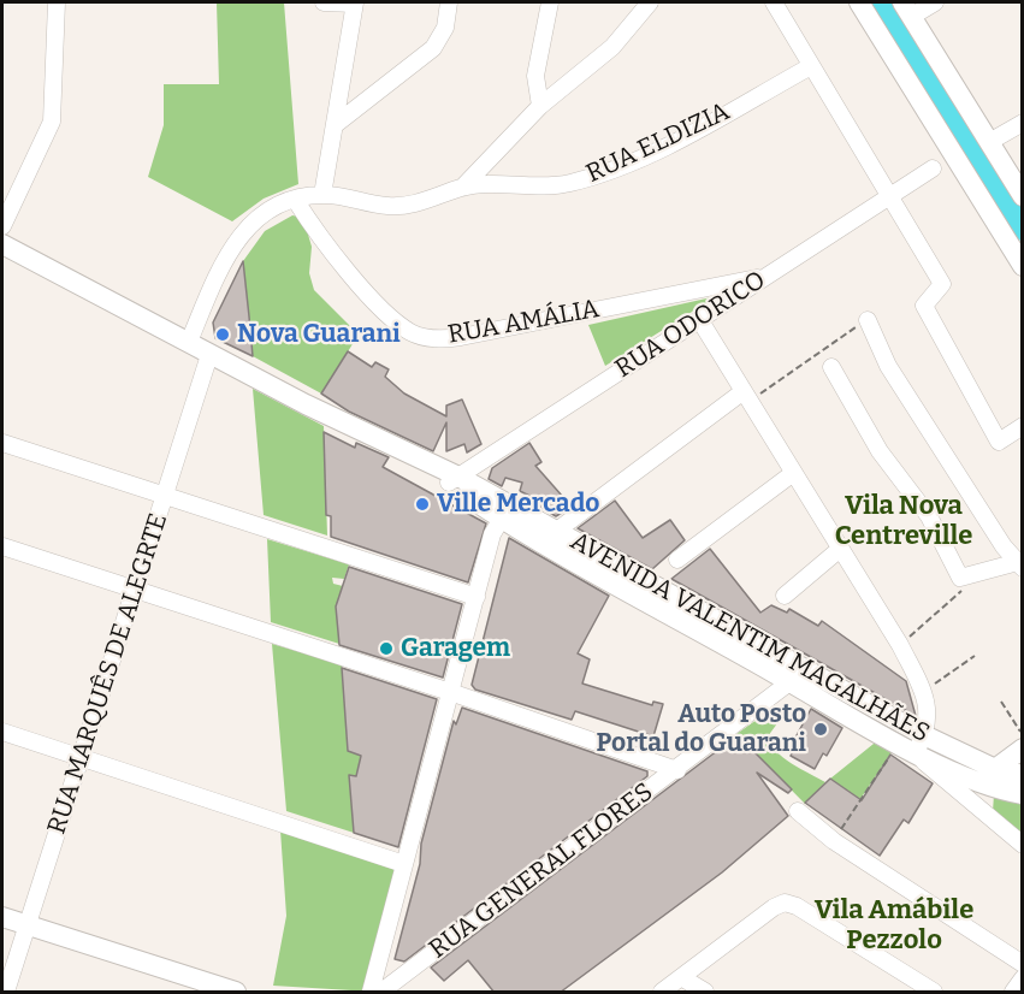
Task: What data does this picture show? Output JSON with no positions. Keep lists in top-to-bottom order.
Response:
{
  "streets": {
    "main road": ["AVENIDA VALENTIM MAGALHÃES"],
    "street": [
      "RUA ELDIZIA",
      "RUA AMÁLIA",
      "RUA ODORICO",
      "RUA MARQUÊS DE ALEGRTE",
      "RUA GENERAL FLORES"
    ]
  },
  "crossings": [
    ["RUA ELDIZIA", "RUA AMÁLIA"],
    ["RUA ELDIZIA", "AVENIDA VALENTIM MAGALHÃES"],
    ["RUA AMÁLIA", "RUA ODORICO"],
    ["RUA ODORICO", "AVENIDA VALENTIM MAGALHÃES"],
    ["AVENIDA VALENTIM MAGALHÃES", "RUA MARQUÊS DE ALEGRTE"],
    ["AVENIDA VALENTIM MAGALHÃES", "RUA GENERAL FLORES"]
  ],
  "districts": ["Vila Nova Centreville", "Vila Amábile Pezzolo"],
  "places": [
    "Nova Guarani",
    "Ville Mercado",
    "Garagem",
    "Auto Posto Portal do Guarani"
  ]
}
